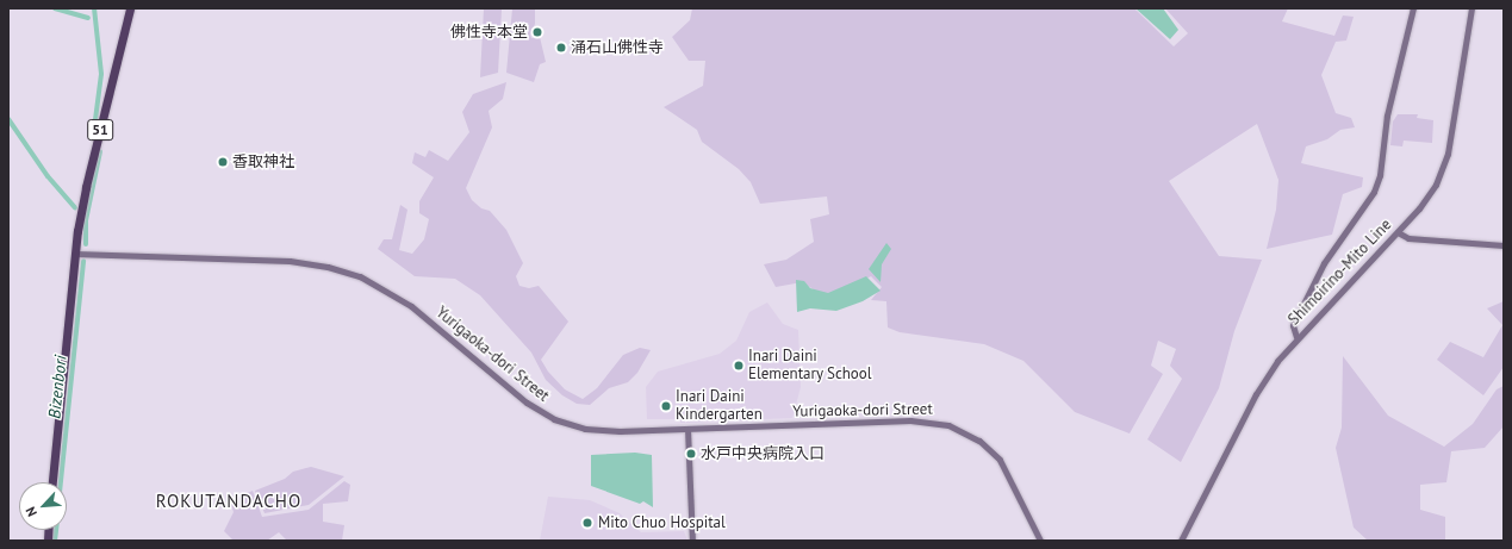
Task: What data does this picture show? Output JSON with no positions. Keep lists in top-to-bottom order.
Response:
{
  "streets": {
    "highway": ["51"],
    "street": ["Shimoirino-Mito Line", "Yurigaoka-dori Street"]
  },
  "crossings": [
    ["51", "Yurigaoka-dori Street"]
  ],
  "districts": ["ROKUTANDACHO"],
  "water": ["Bizenbori"],
  "places": [
    "佛性寺本堂",
    "涌石山佛性寺",
    "香取神社",
    "Inari Daini Elementary School",
    "Inari Daini Kindergarten",
    "水戸中央病院入口",
    "Mito Chuo Hospital"
  ],
  "north": "bottom left"
}
